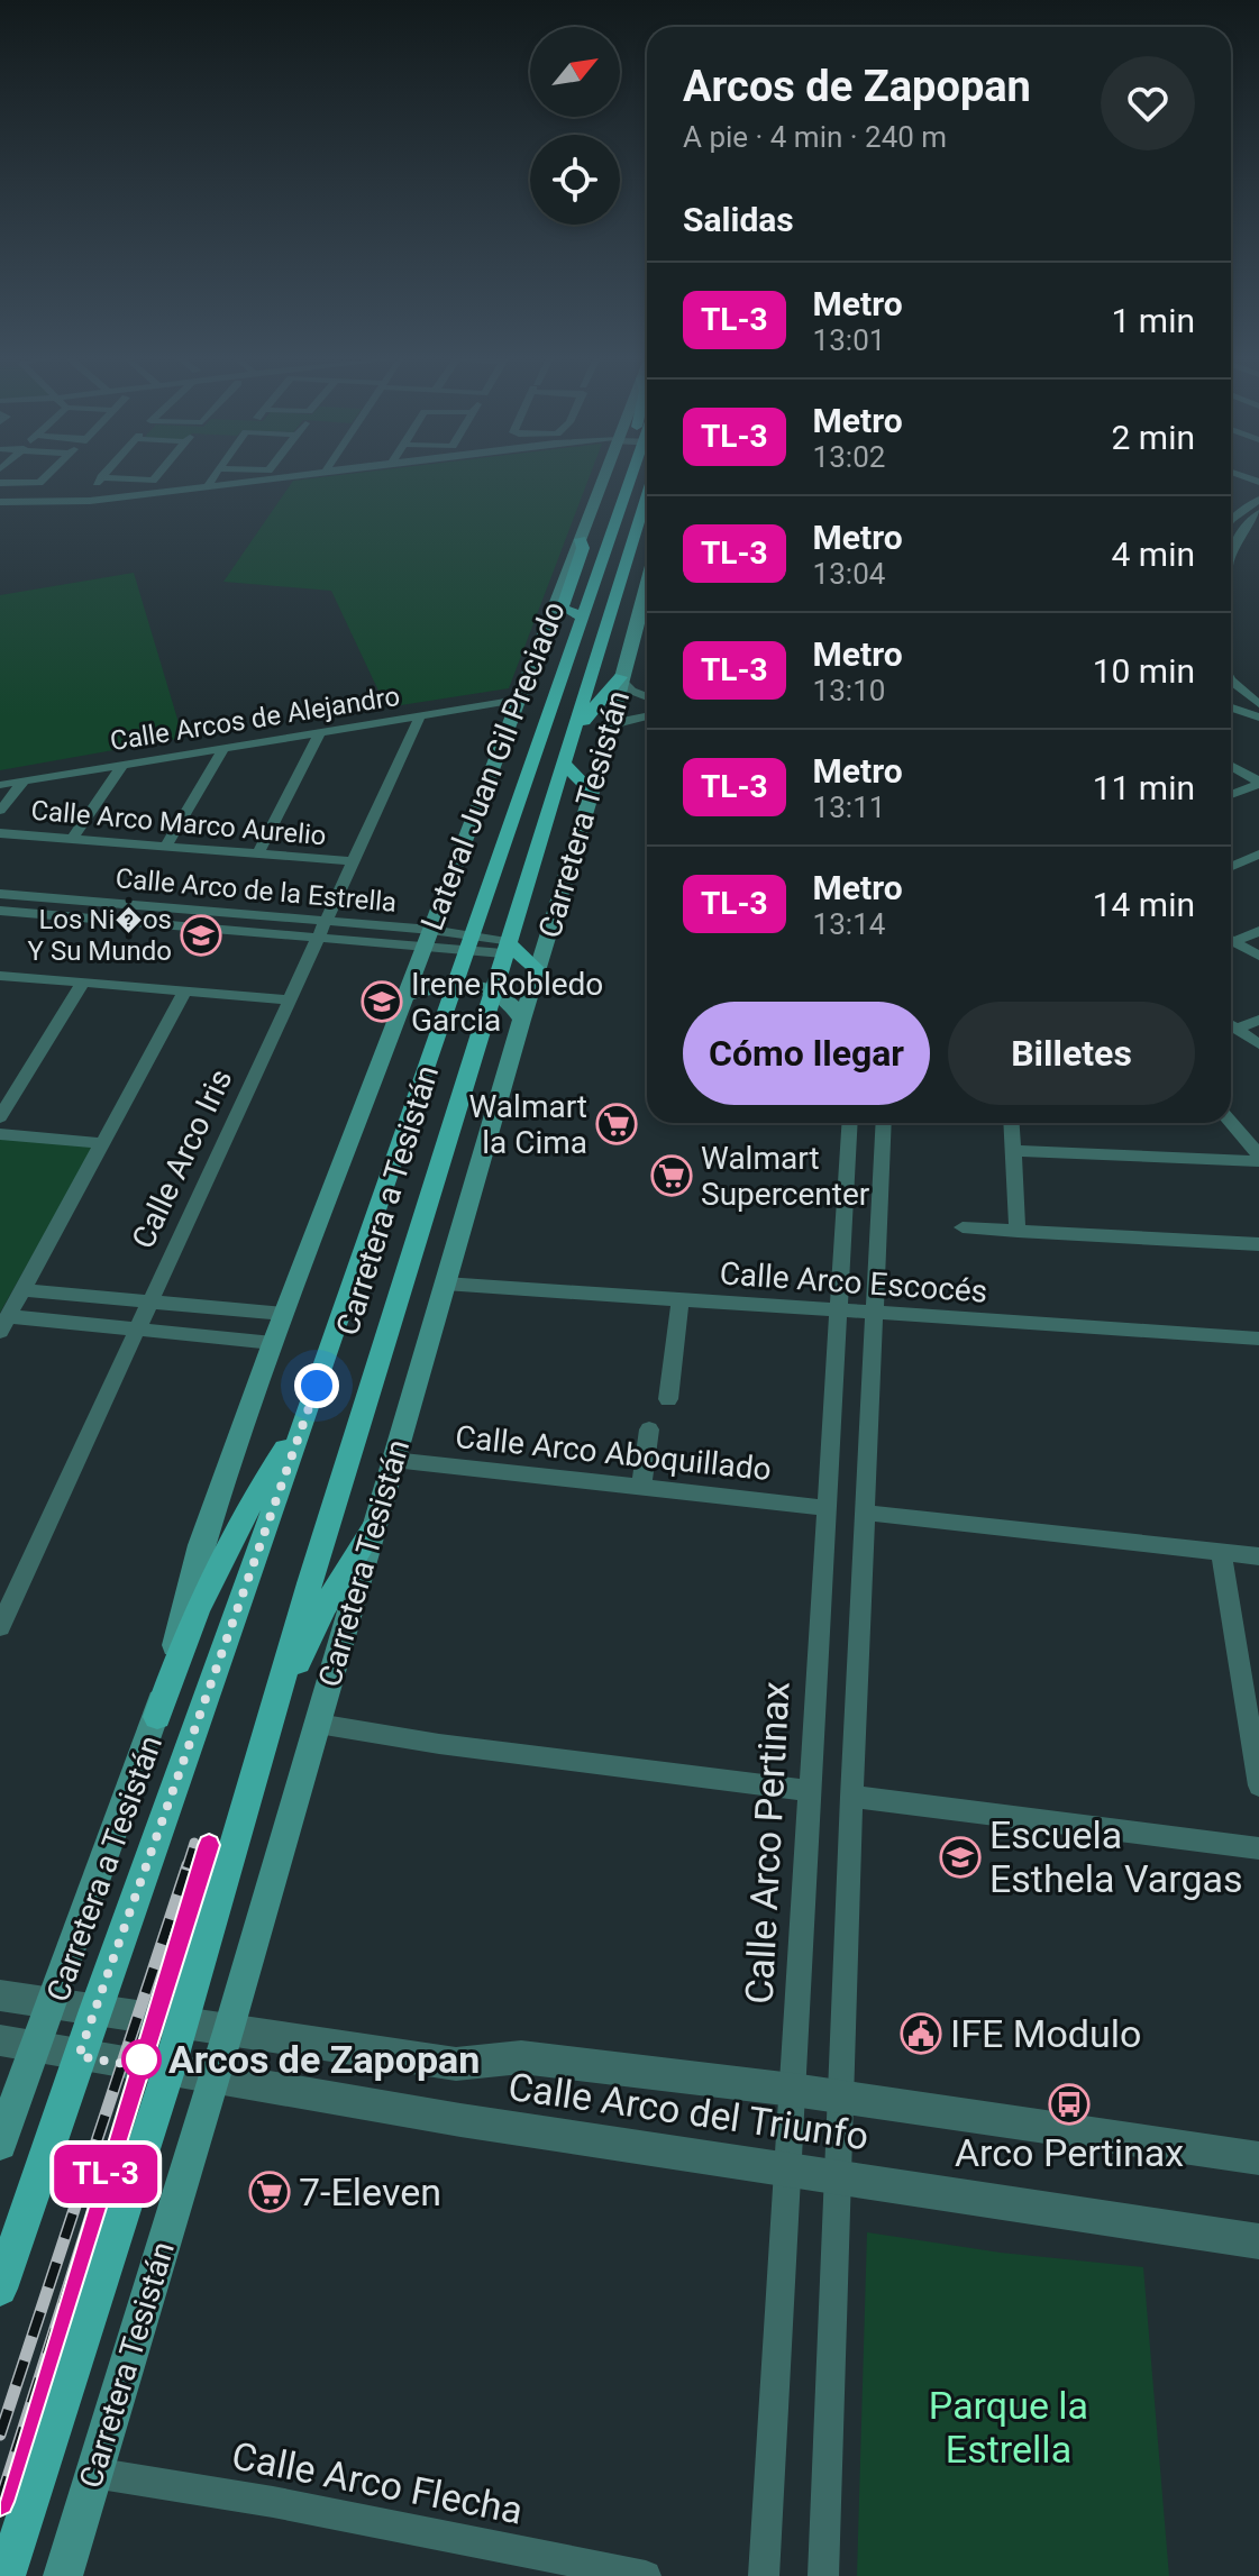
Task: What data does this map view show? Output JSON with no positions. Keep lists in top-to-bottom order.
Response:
{
  "streets": {
    "main road": ["Lateral Juan Gil Preciado", "Carretera Tesistán", "Carretera a Tesistán"],
    "street": [
      "Calle Arcos de Alejandro",
      "Calle Arco Marco Aurelio",
      "Calle Arco de la Estrella",
      "Calle Arco Iris",
      "Calle Arco Escocés",
      "Calle Arco Aboquillado",
      "Calle Arco Pertinax",
      "Calle Arco del Triunfo",
      "Calle Arco Flecha"
    ]
  },
  "crossings": [
    ["Calle Arcos de Alejandro", "Lateral Juan Gil Preciado"],
    ["Calle Arcos de Alejandro", "Calle Arco Iris"],
    ["Lateral Juan Gil Preciado", "Calle Arco de la Estrella"],
    ["Lateral Juan Gil Preciado", "Calle Arco del Triunfo"],
    ["Carretera Tesistán", "Calle Arco Escocés"],
    ["Carretera Tesistán", "Calle Arco Aboquillado"],
    ["Carretera Tesistán", "Calle Arco del Triunfo"],
    ["Carretera Tesistán", "Calle Arco Flecha"],
    ["Calle Arco Marco Aurelio", "Calle Arco Iris"],
    ["Calle Arco de la Estrella", "Calle Arco Iris"],
    ["Calle Arco de la Estrella", "Carretera a Tesistán"],
    ["Carretera a Tesistán", "Calle Arco del Triunfo"],
    ["Calle Arco Escocés", "Calle Arco Pertinax"],
    ["Calle Arco Aboquillado", "Calle Arco Pertinax"],
    ["Calle Arco Pertinax", "Calle Arco del Triunfo"]
  ],
  "parks": ["Parque la Estrella"],
  "places": {
    "school or university": ["Los Ni�os Y Su Mundo", "Irene Robledo Garcia", "Escuela Esthela Vargas"],
    "supermarket": ["Walmart la Cima", "Walmart Supercenter", "7-Eleven"],
    "public building": ["IFE Modulo"],
    "other": ["Arcos de Zapopan"],
    "bus stop": ["Arco Pertinax"]
  },
  "lines": ["metro line TL-3"],
  "north": "top right",
  "page": {
    "on_map": "TL-3",
    "heading": [
      ["Arcos de Zapopan", "A pie · 4 min · 240 m"],
      "Salidas"
    ],
    "list": [
      {
        "mark": "TL-3",
        "name": "Metro",
        "note": "13:01",
        "value": "1 min"
      },
      {
        "mark": "TL-3",
        "name": "Metro",
        "note": "13:02",
        "value": "2 min"
      },
      {
        "mark": "TL-3",
        "name": "Metro",
        "note": "13:04",
        "value": "4 min"
      },
      {
        "mark": "TL-3",
        "name": "Metro",
        "note": "13:10",
        "value": "10 min"
      },
      {
        "mark": "TL-3",
        "name": "Metro",
        "note": "13:11",
        "value": "11 min"
      },
      {
        "mark": "TL-3",
        "name": "Metro",
        "note": "13:14",
        "value": "14 min"
      }
    ],
    "buttons": ["Cómo llegar", "Billetes"]
  }
}
